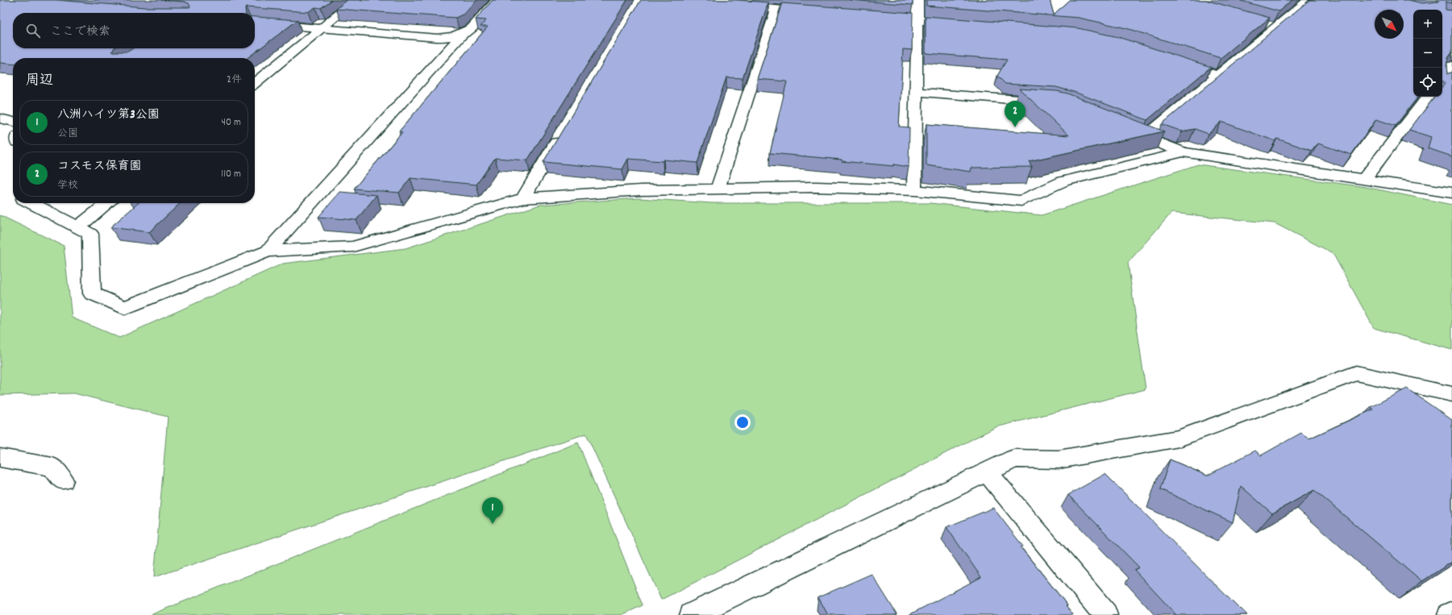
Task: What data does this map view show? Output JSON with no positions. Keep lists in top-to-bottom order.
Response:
{
  "north": "bottom right",
  "page": {
    "map_buttons": ["+", "−"],
    "search": "ここで検索",
    "heading": ["周辺", "2件"],
    "list": [
      {
        "mark": "1",
        "name": "八洲ハイツ第3公園",
        "note": "公園",
        "value": "40 m"
      },
      {
        "mark": "2",
        "name": "コスモス保育園",
        "note": "学校",
        "value": "110 m"
      }
    ],
    "pins": ["2", "1"]
  }
}
